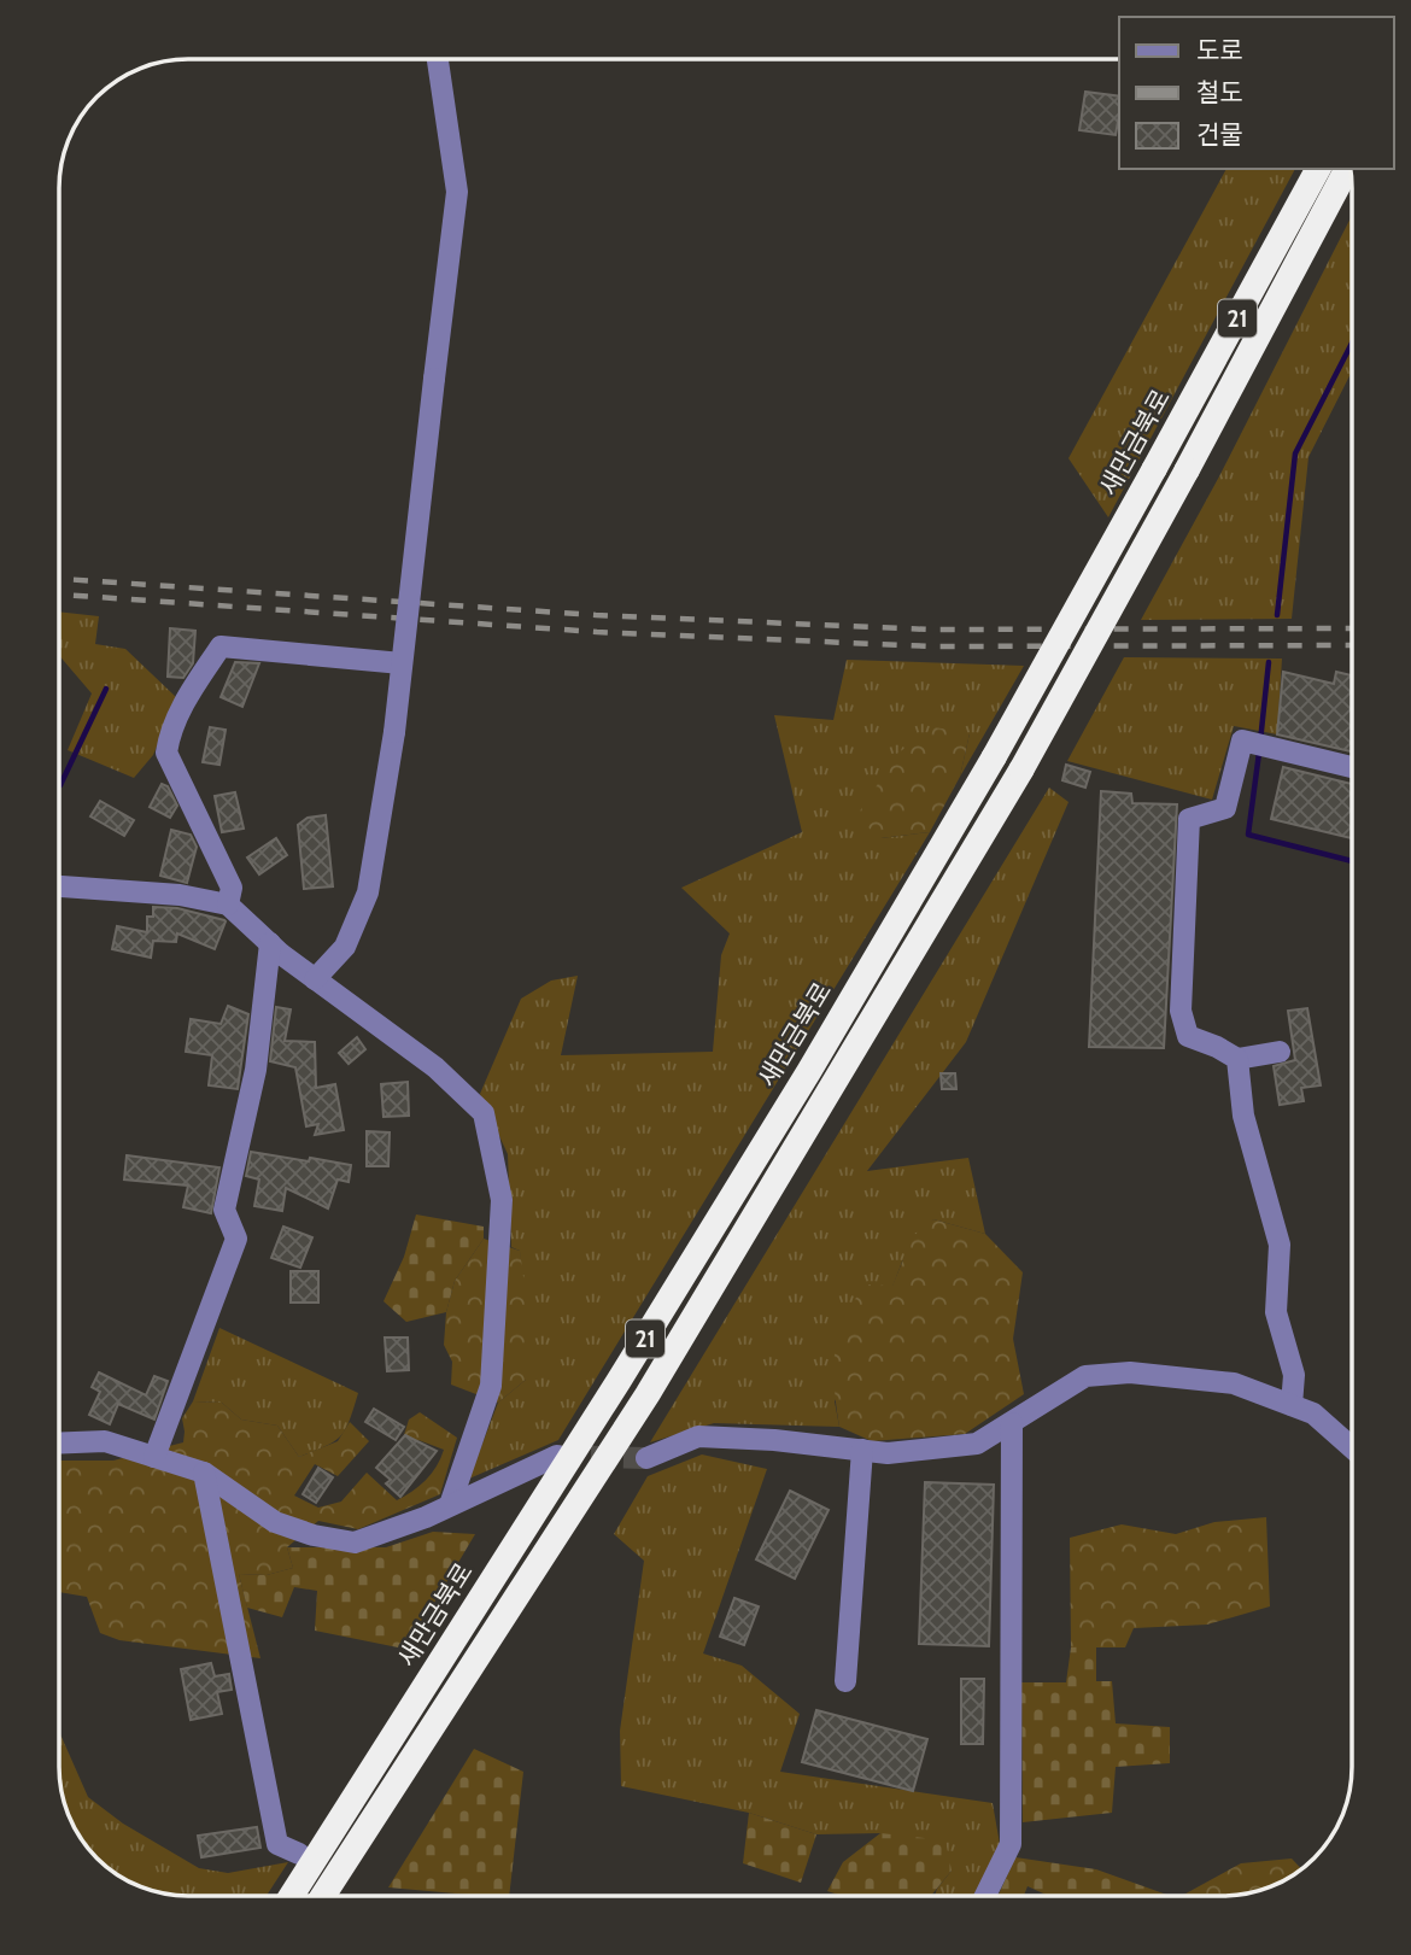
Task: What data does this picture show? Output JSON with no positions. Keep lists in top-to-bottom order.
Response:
{
  "streets": {
    "highway": ["21", "새만금북로"]
  },
  "legend": ["도로", "철도", "건물"]
}
